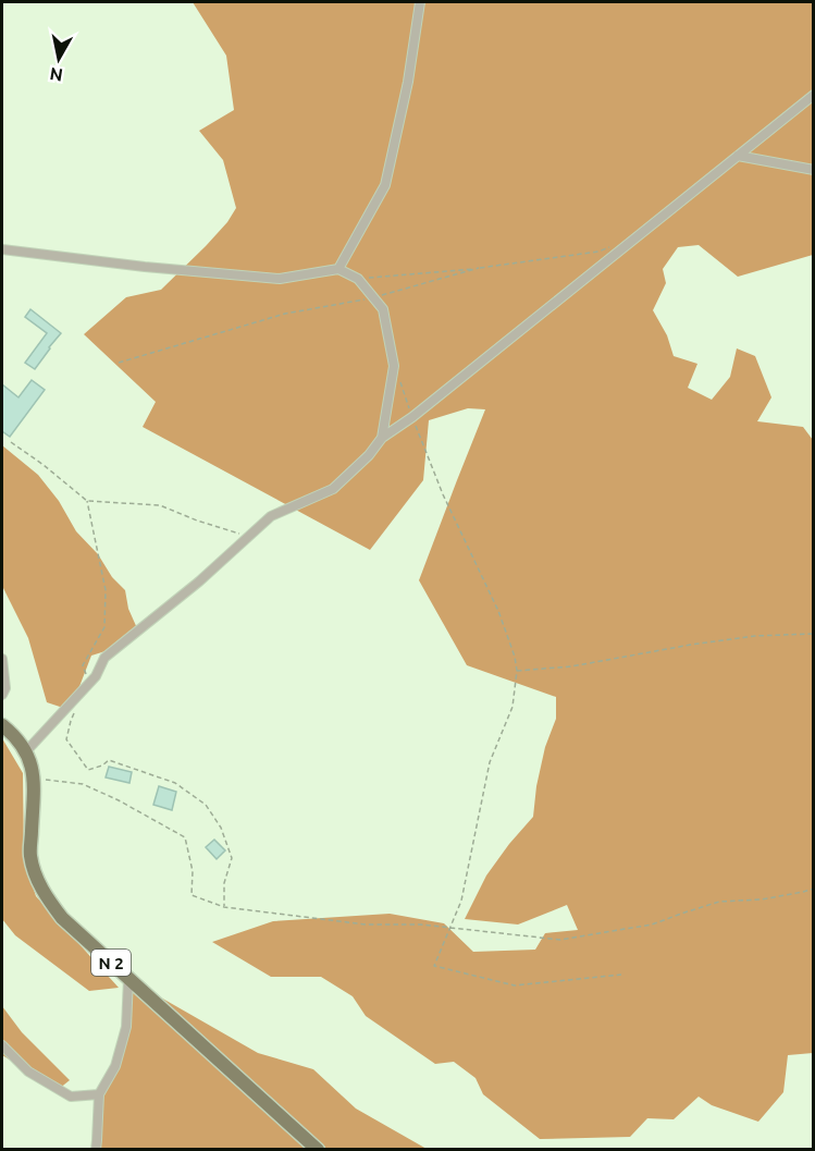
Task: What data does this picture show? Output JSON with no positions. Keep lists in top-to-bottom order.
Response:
{
  "streets": {
    "main road": ["N 2"]
  },
  "north": "bottom"
}
